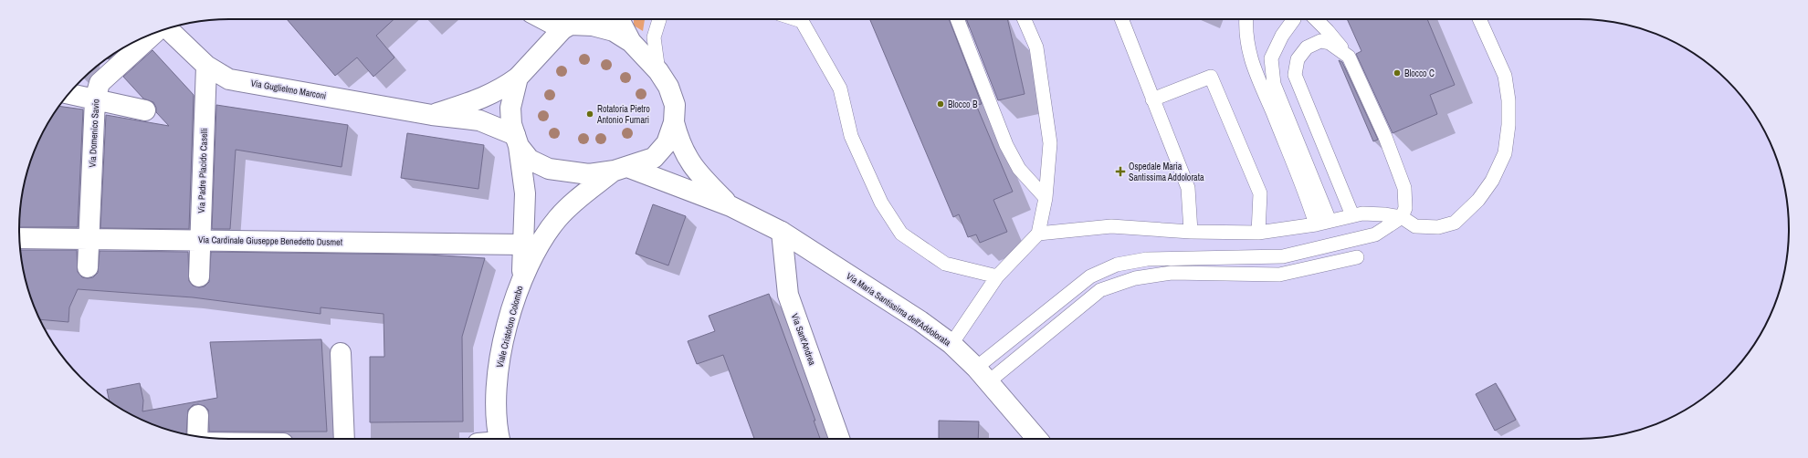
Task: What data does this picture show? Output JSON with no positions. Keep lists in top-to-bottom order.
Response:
{
  "streets": {
    "street": [
      "Via Guglielmo Marconi",
      "Via Domenico Savio",
      "Via Padre Placido Caselli",
      "Via Cardinale Giuseppe Benedetto Dusmet",
      "Via Maria Santissima dell'Addolorata",
      "Viale Cristoforo Colombo",
      "Via Sant'Andrea"
    ]
  },
  "crossings": [
    ["Via Guglielmo Marconi", "Via Padre Placido Caselli"],
    ["Via Domenico Savio", "Via Cardinale Giuseppe Benedetto Dusmet"],
    ["Via Padre Placido Caselli", "Via Cardinale Giuseppe Benedetto Dusmet"],
    ["Via Maria Santissima dell'Addolorata", "Via Sant'Andrea"]
  ],
  "places": {
    "other": ["Blocco C", "Blocco B", "Rotatoria Pietro Antonio Furnari"],
    "health": ["Ospedale Maria Santissima Addolorata"]
  }
}
